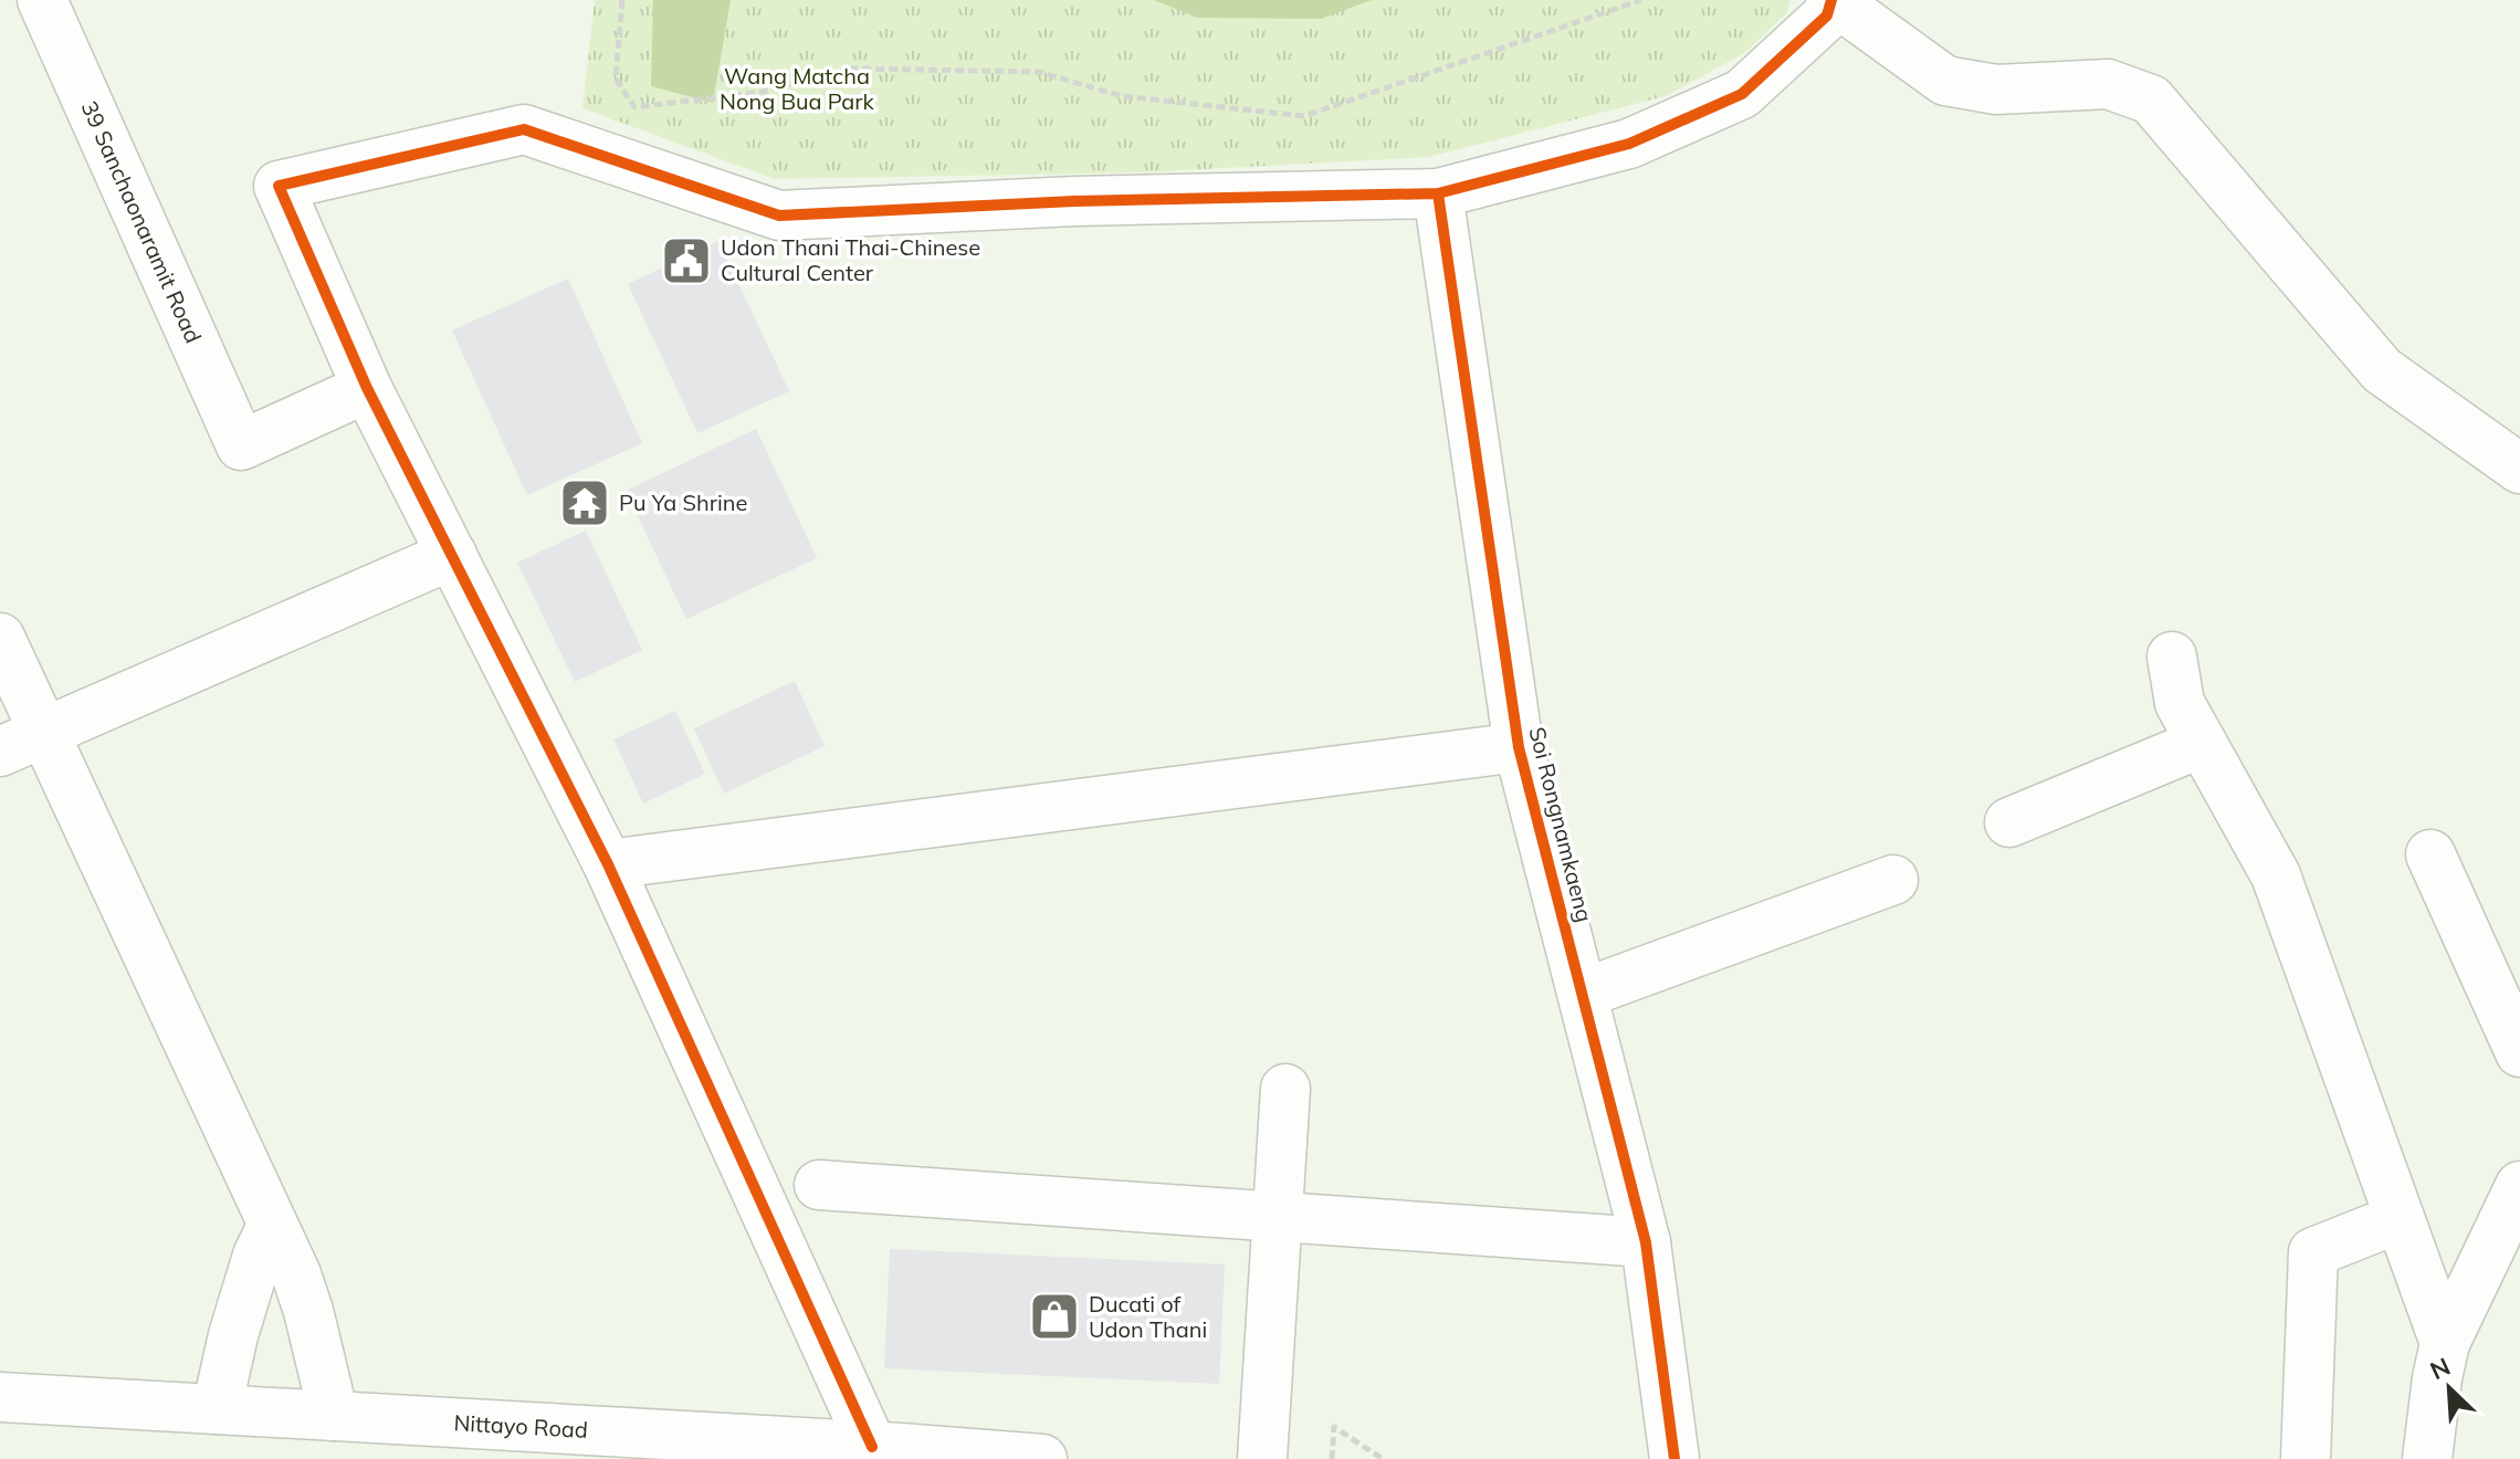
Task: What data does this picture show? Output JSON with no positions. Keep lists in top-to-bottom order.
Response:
{
  "streets": {
    "street": ["39 Sanchaonaramit Road", "Soi Rongnamkaeng", "Nittayo Road"]
  },
  "parks": ["Wang Matcha Nong Bua Park"],
  "places": {
    "public building": ["Udon Thani Thai-Chinese Cultural Center"],
    "temple": ["Pu Ya Shrine"],
    "shop": ["Ducati of Udon Thani"]
  },
  "north": "top left"
}
